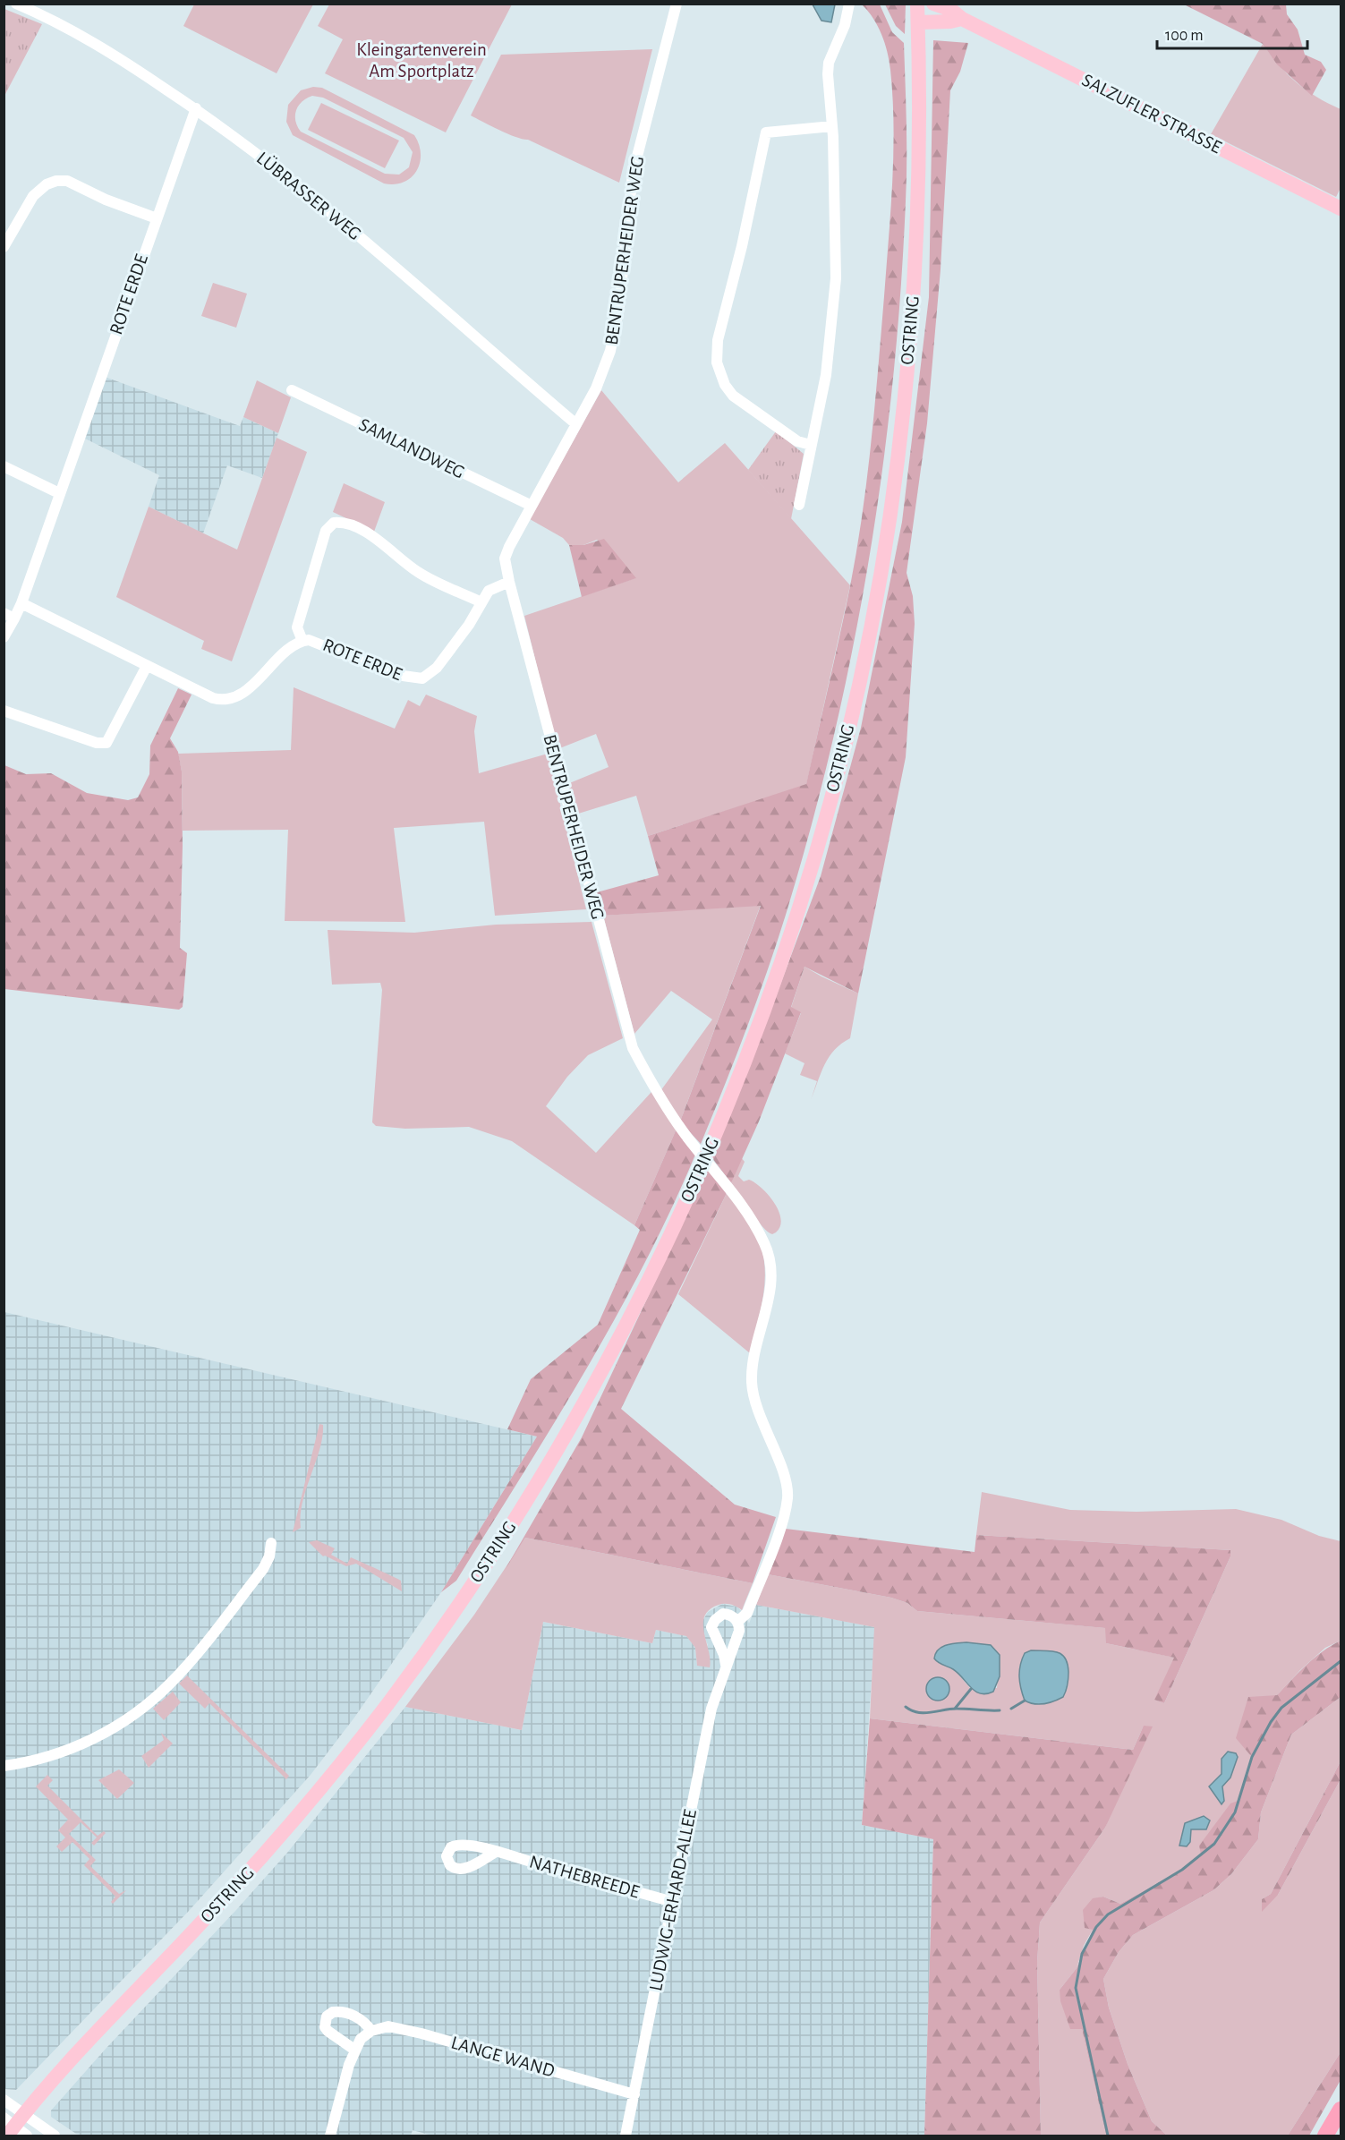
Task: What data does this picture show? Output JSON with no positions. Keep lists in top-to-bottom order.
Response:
{
  "streets": {
    "main road": ["SALZUFLER STRASSE", "OSTRING"],
    "street": [
      "LÜBRASSER WEG",
      "BENTRUPERHEIDER WEG",
      "ROTE ERDE",
      "SAMLANDWEG",
      "NATHEBREEDE",
      "LUDWIG-ERHARD-ALLEE",
      "LANGE WAND"
    ]
  },
  "crossings": [
    ["LÜBRASSER WEG", "BENTRUPERHEIDER WEG"],
    ["LÜBRASSER WEG", "ROTE ERDE"],
    ["BENTRUPERHEIDER WEG", "ROTE ERDE"],
    ["BENTRUPERHEIDER WEG", "SAMLANDWEG"],
    ["BENTRUPERHEIDER WEG", "LUDWIG-ERHARD-ALLEE"],
    ["NATHEBREEDE", "LUDWIG-ERHARD-ALLEE"],
    ["LUDWIG-ERHARD-ALLEE", "LANGE WAND"]
  ],
  "parks": ["Kleingartenverein Am Sportplatz"],
  "scale_bar": "100 m"
}
